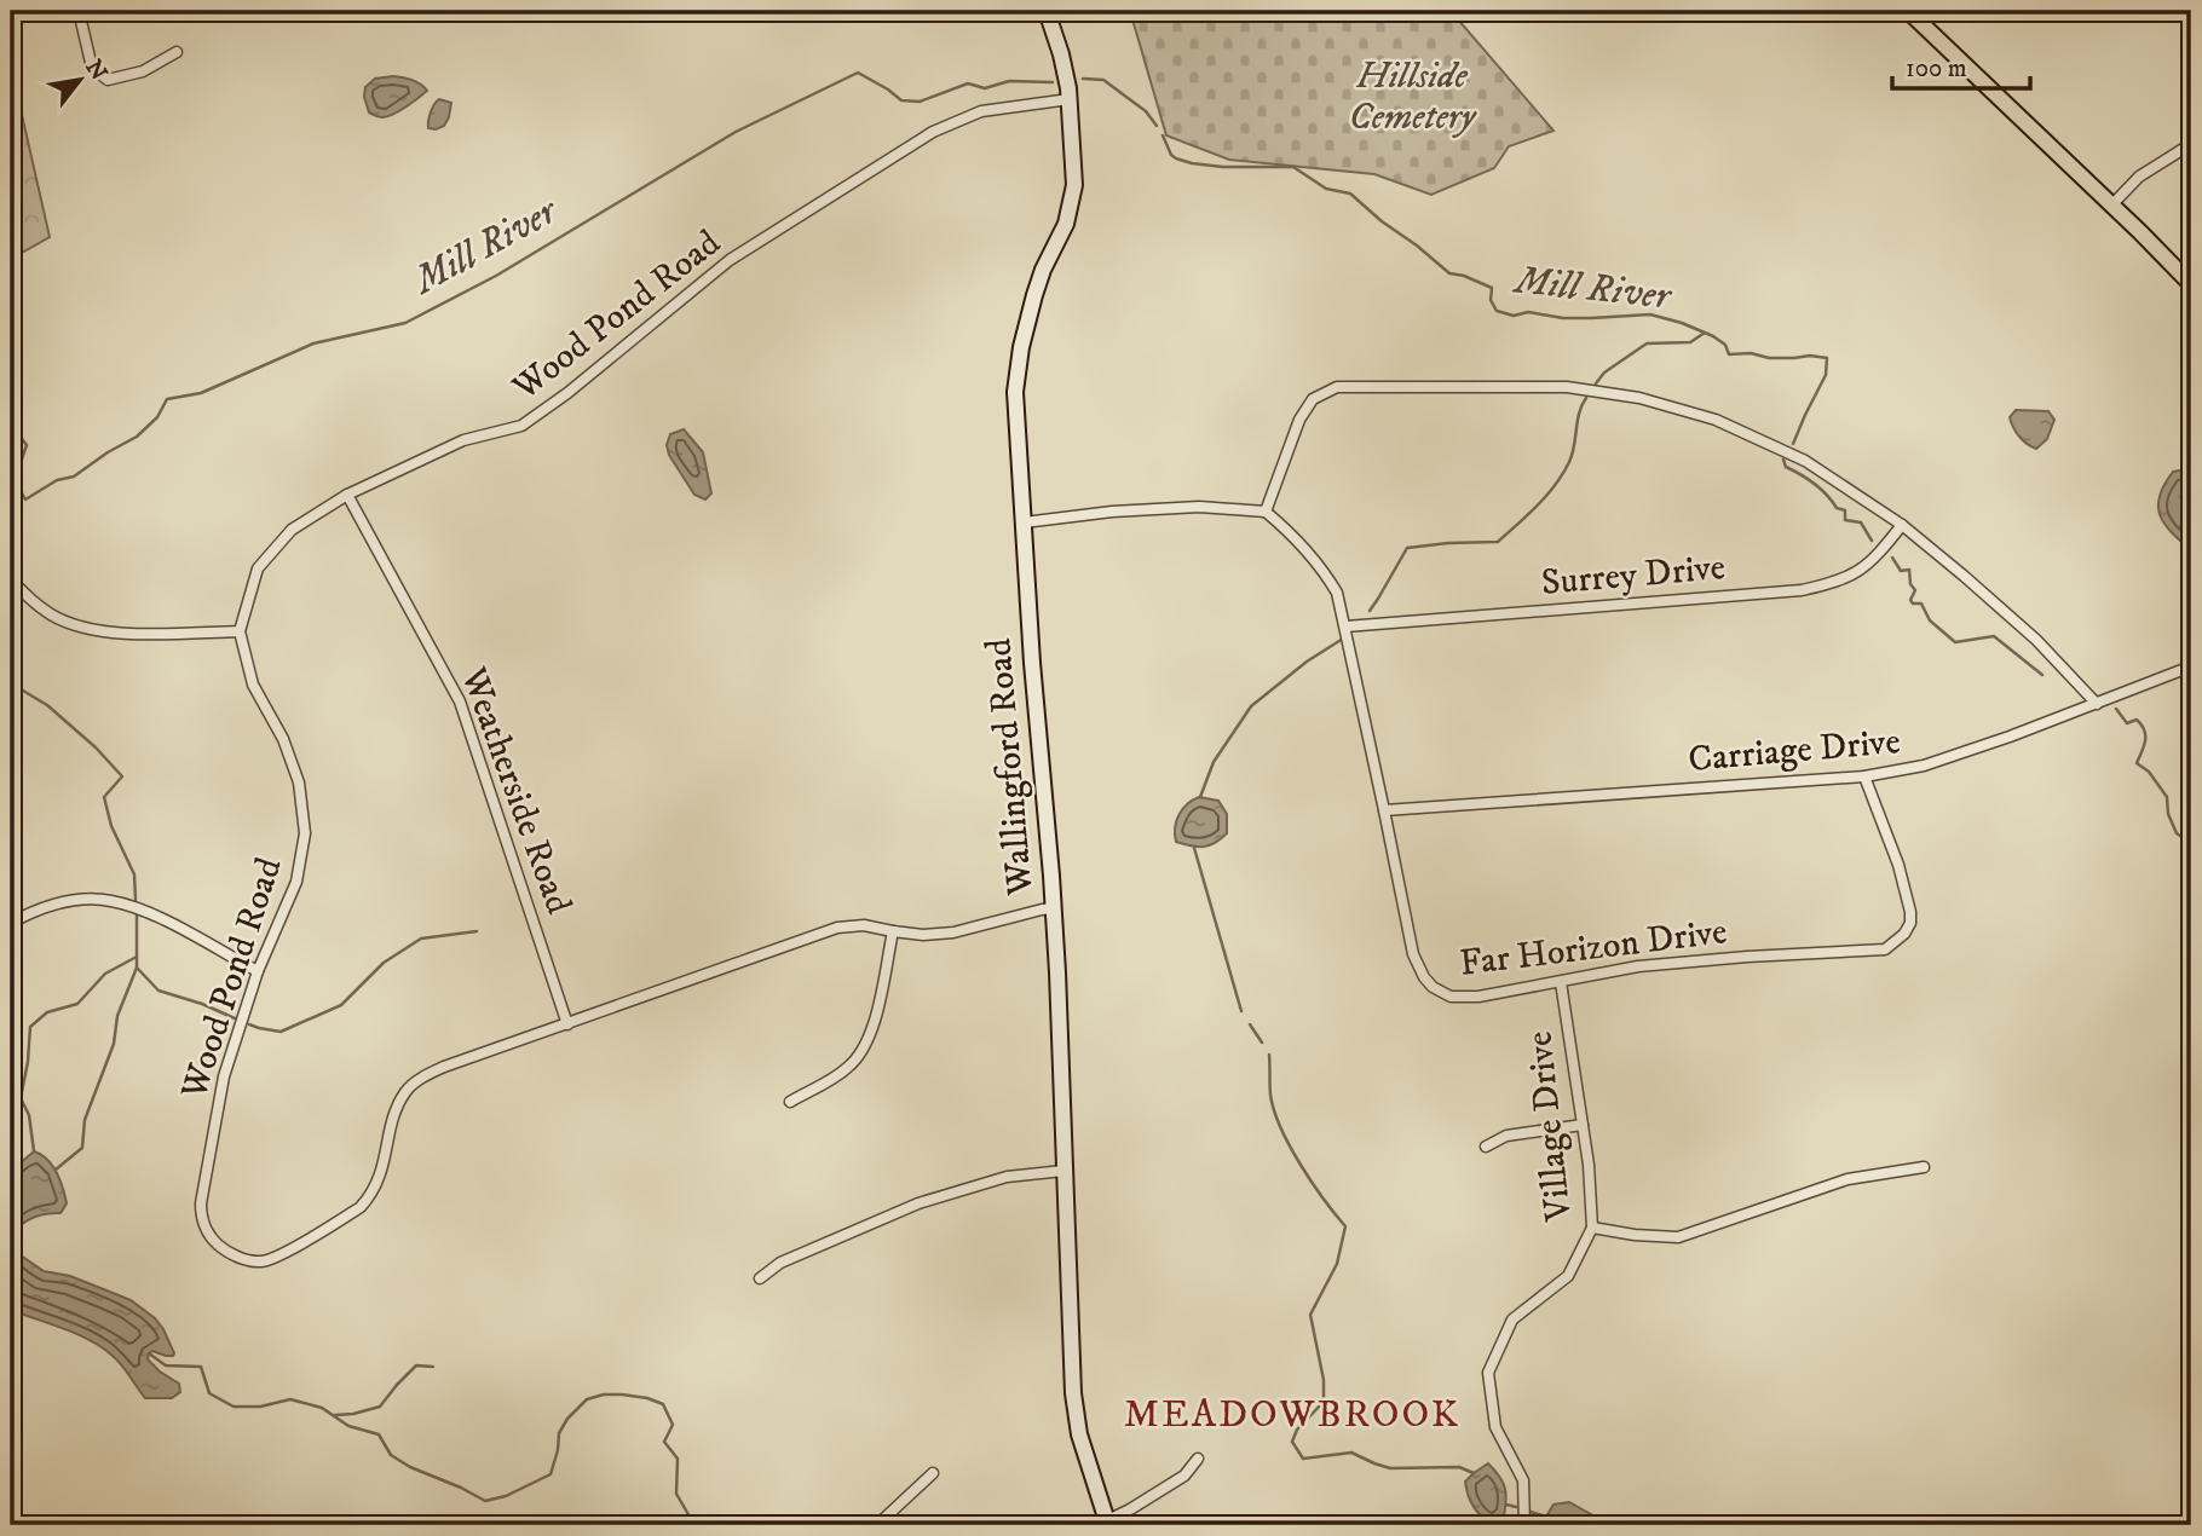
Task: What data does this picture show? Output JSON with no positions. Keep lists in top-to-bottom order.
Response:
{
  "streets": {
    "street": [
      "Wood Pond Road",
      "Surrey Drive",
      "Carriage Drive",
      "Wallingford Road",
      "Weatherside Road",
      "Far Horizon Drive",
      "Village Drive"
    ]
  },
  "crossings": [
    ["Wood Pond Road", "Wallingford Road"],
    ["Wood Pond Road", "Weatherside Road"],
    ["Surrey Drive", "Far Horizon Drive"],
    ["Carriage Drive", "Far Horizon Drive"],
    ["Far Horizon Drive", "Village Drive"]
  ],
  "districts": ["MEADOWBROOK"],
  "water": ["Mill River"],
  "parks": ["Hillside Cemetery"],
  "scale_bar": "100 m",
  "north": "top right"
}
